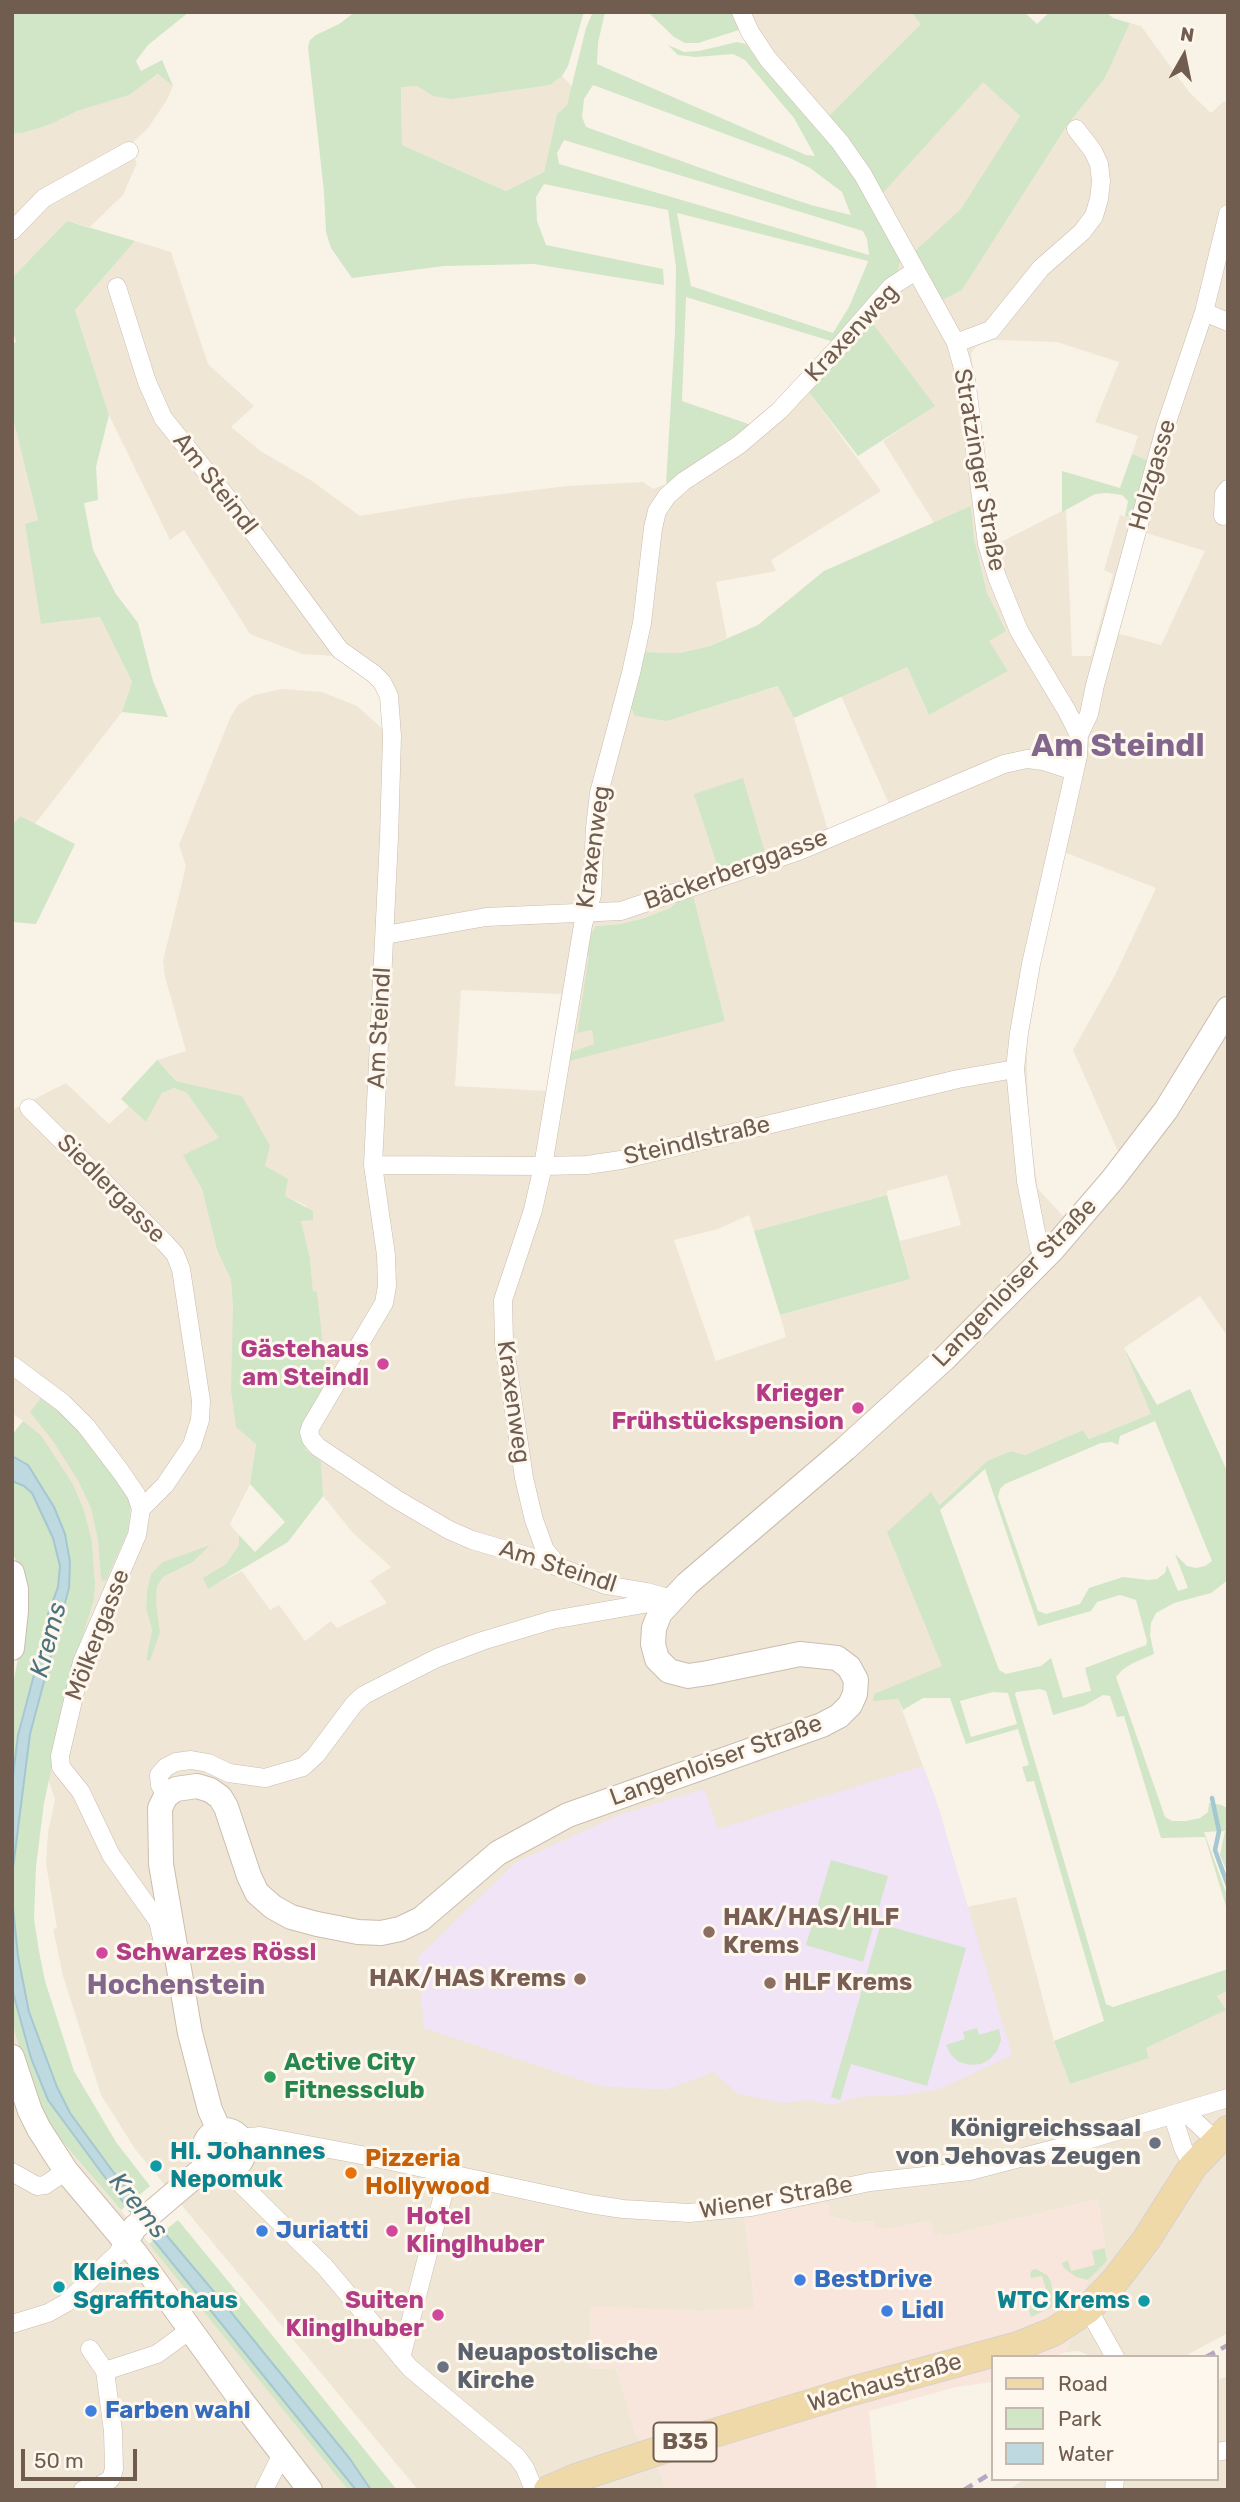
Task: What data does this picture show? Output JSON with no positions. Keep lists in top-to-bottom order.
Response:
{
  "streets": {
    "main road": ["Wachaustraße", "B35"],
    "street": [
      "Kraxenweg",
      "Stratzinger Straße",
      "Holzgasse",
      "Am Steindl",
      "Bäckerberggasse",
      "Steindlstraße",
      "Siedlergasse",
      "Langenloiser Straße",
      "Mölkergasse",
      "Wiener Straße"
    ]
  },
  "crossings": [
    ["Kraxenweg", "Stratzinger Straße"],
    ["Kraxenweg", "Am Steindl"],
    ["Kraxenweg", "Bäckerberggasse"],
    ["Kraxenweg", "Steindlstraße"],
    ["Stratzinger Straße", "Holzgasse"],
    ["Am Steindl", "Bäckerberggasse"],
    ["Am Steindl", "Steindlstraße"],
    ["Am Steindl", "Langenloiser Straße"],
    ["Siedlergasse", "Mölkergasse"]
  ],
  "districts": ["Am Steindl", "Hochenstein"],
  "water": ["Krems"],
  "places": [
    "Gästehaus am Steindl",
    "Krieger Frühstückspension",
    "HAK/HAS/HLF Krems",
    "Schwarzes Rössl",
    "HAK/HAS Krems",
    "HLF Krems",
    "Active City Fitnessclub",
    "Königreichssaal von Jehovas Zeugen",
    "Hl. Johannes Nepomuk",
    "Pizzeria Hollywood",
    "Juriatti",
    "Hotel Klinglhuber",
    "BestDrive",
    "Kleines Sgraffitohaus",
    "WTC Krems",
    "Lidl",
    "Suiten Klinglhuber",
    "Neuapostolische Kirche",
    "Farben wahl"
  ],
  "legend": ["Road", "Park", "Water"],
  "scale_bar": "50 m",
  "north": "top"
}
